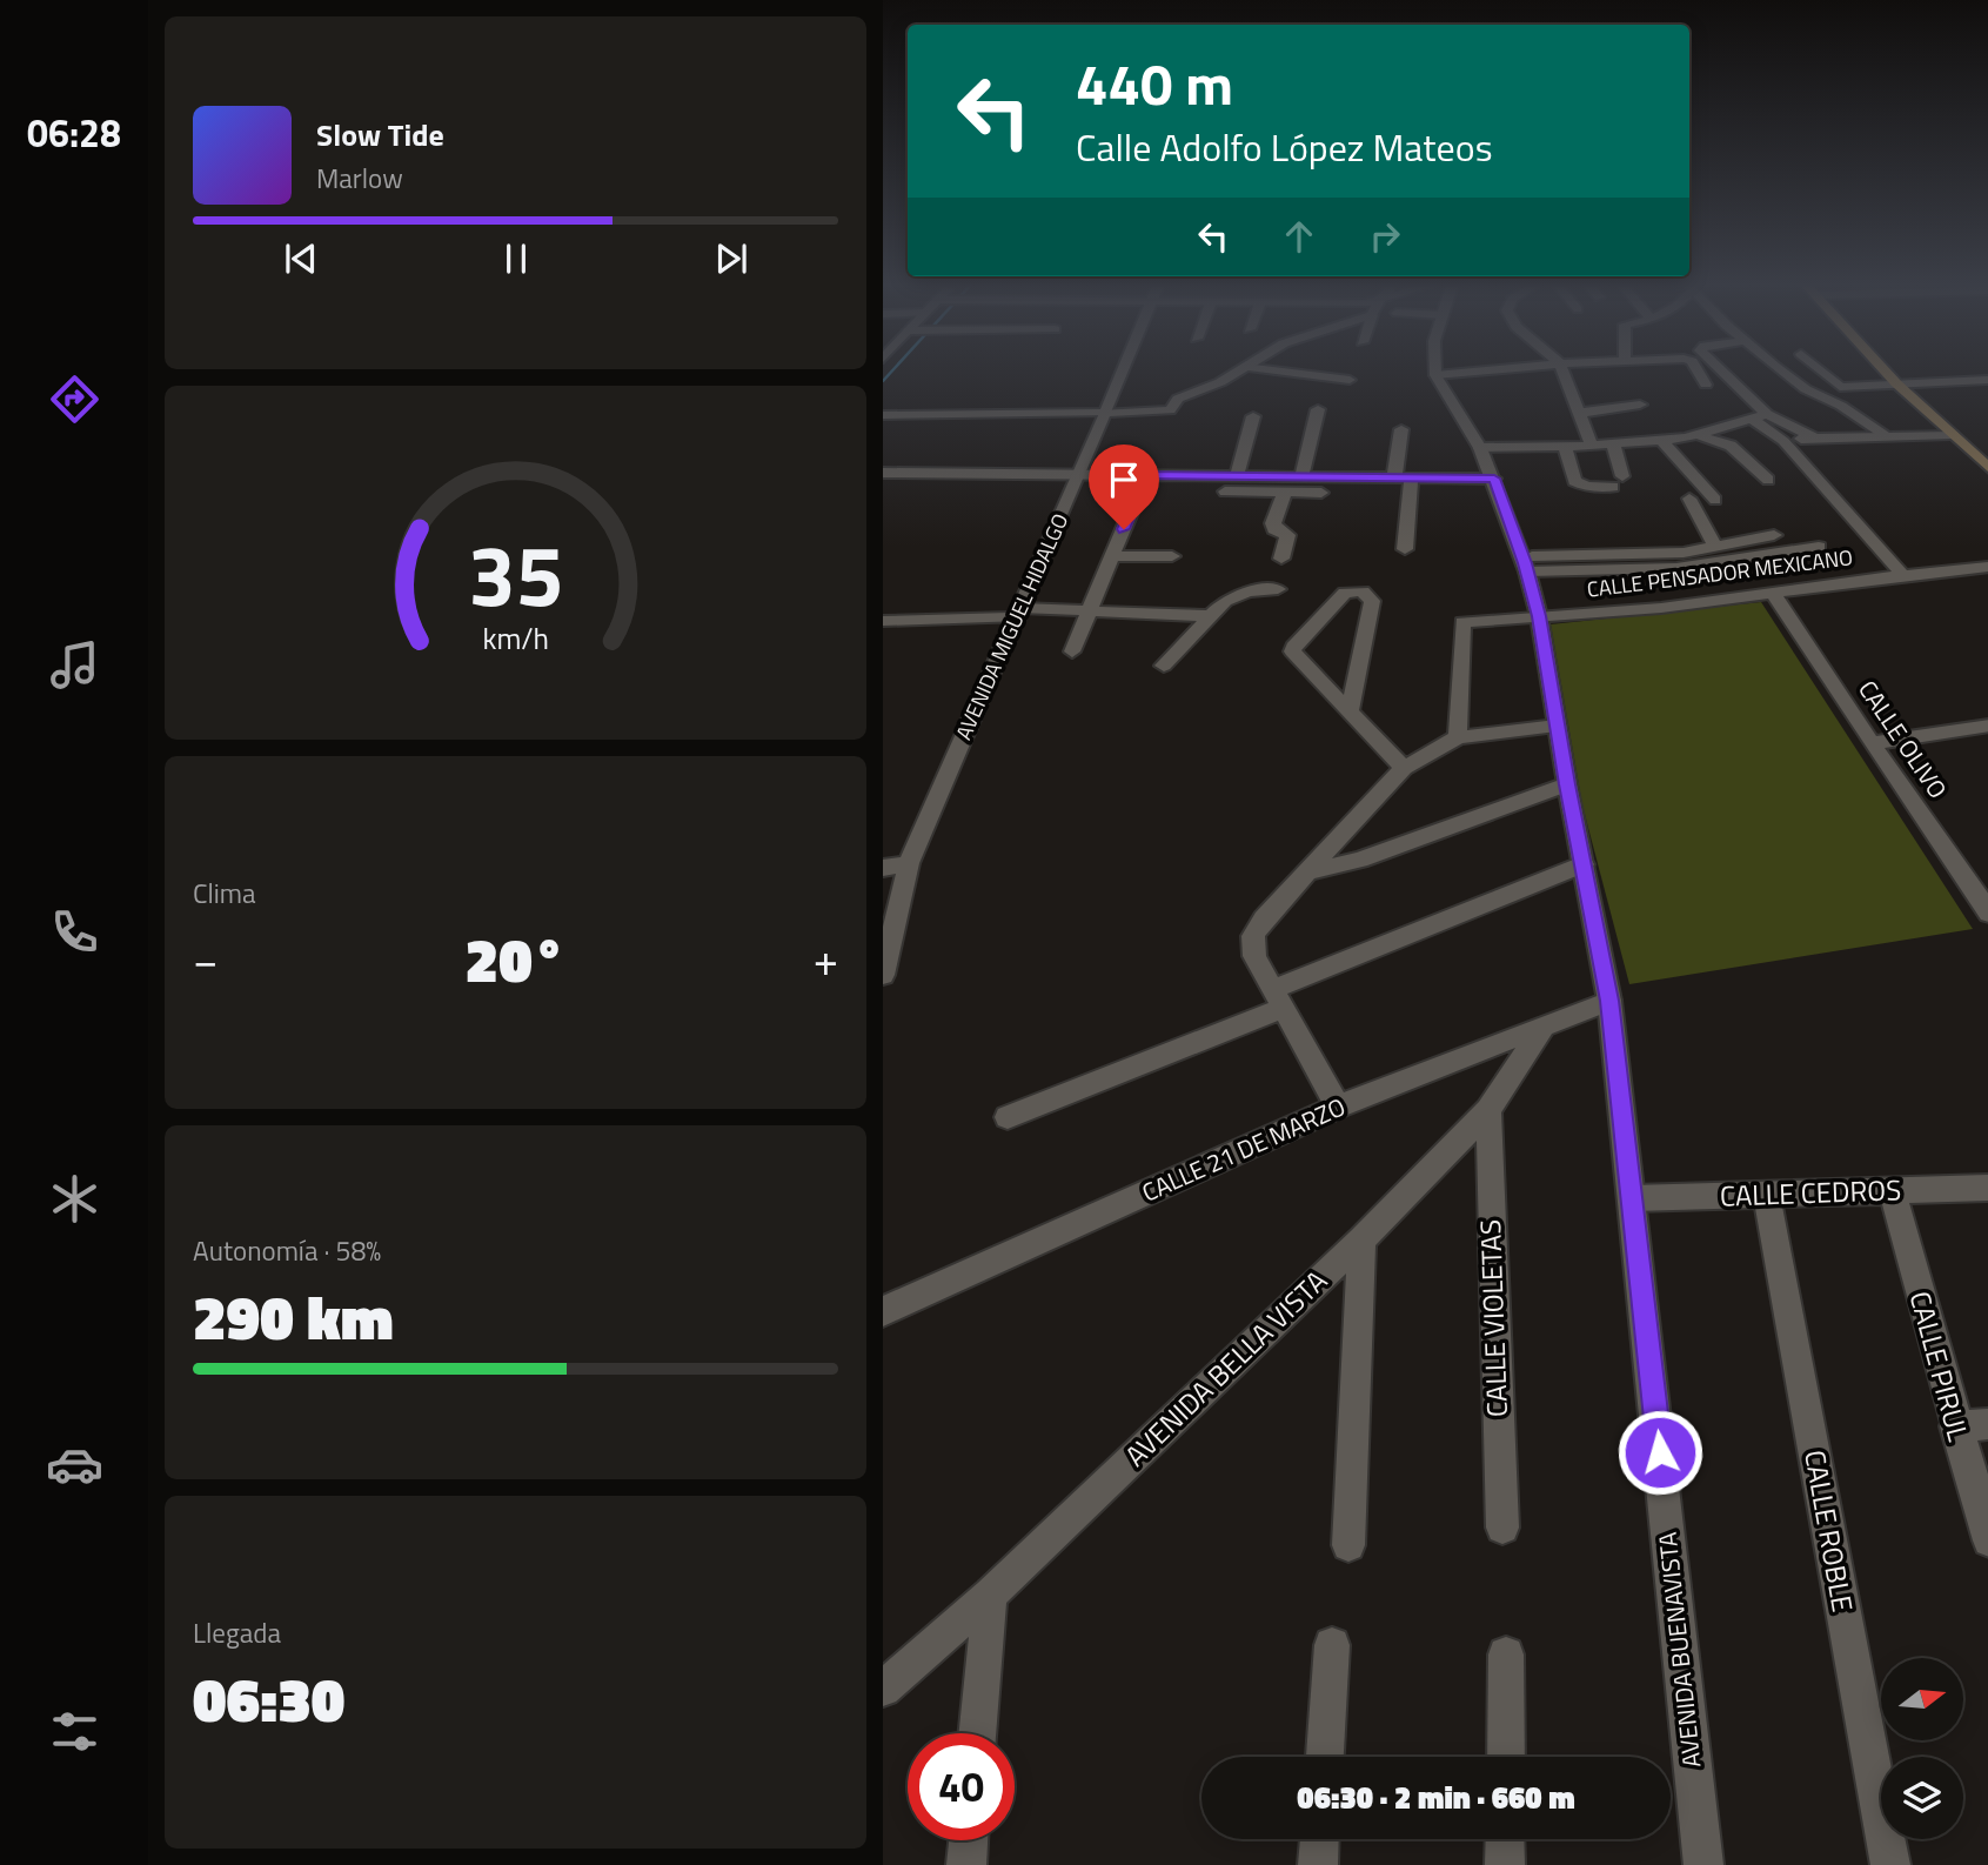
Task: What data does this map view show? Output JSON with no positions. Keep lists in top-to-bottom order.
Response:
{
  "streets": {
    "street": [
      "CALLE PENSADOR MEXICANO",
      "AVENIDA MIGUEL HIDALGO",
      "CALLE OLIVO",
      "CALLE 21 DE MARZO",
      "CALLE CEDROS",
      "CALLE VIOLETAS",
      "CALLE PIRUL",
      "AVENIDA BELLA VISTA",
      "CALLE ROBLE",
      "AVENIDA BUENAVISTA"
    ]
  },
  "crossings": [
    ["CALLE PENSADOR MEXICANO", "CALLE OLIVO"],
    ["CALLE PENSADOR MEXICANO", "AVENIDA BUENAVISTA"],
    ["CALLE 21 DE MARZO", "AVENIDA BELLA VISTA"],
    ["CALLE 21 DE MARZO", "AVENIDA BUENAVISTA"],
    ["CALLE CEDROS", "CALLE PIRUL"],
    ["CALLE CEDROS", "CALLE ROBLE"],
    ["CALLE CEDROS", "AVENIDA BUENAVISTA"],
    ["CALLE VIOLETAS", "AVENIDA BELLA VISTA"]
  ],
  "north": "right",
  "page": {
    "tabs": "06:28",
    "turn": ["440 m", "Calle Adolfo López Mateos"],
    "song": ["Slow Tide", "Marlow"],
    "tile": [
      "Clima",
      ["Autonomía · 58%", "290 km"],
      ["Llegada", "06:30"]
    ],
    "heat": ["−", "20°", "+"],
    "limit": "40",
    "trip": "06:30 · 2 min · 660 m",
    "gauge": ["35", "km/h"]
  }
}
